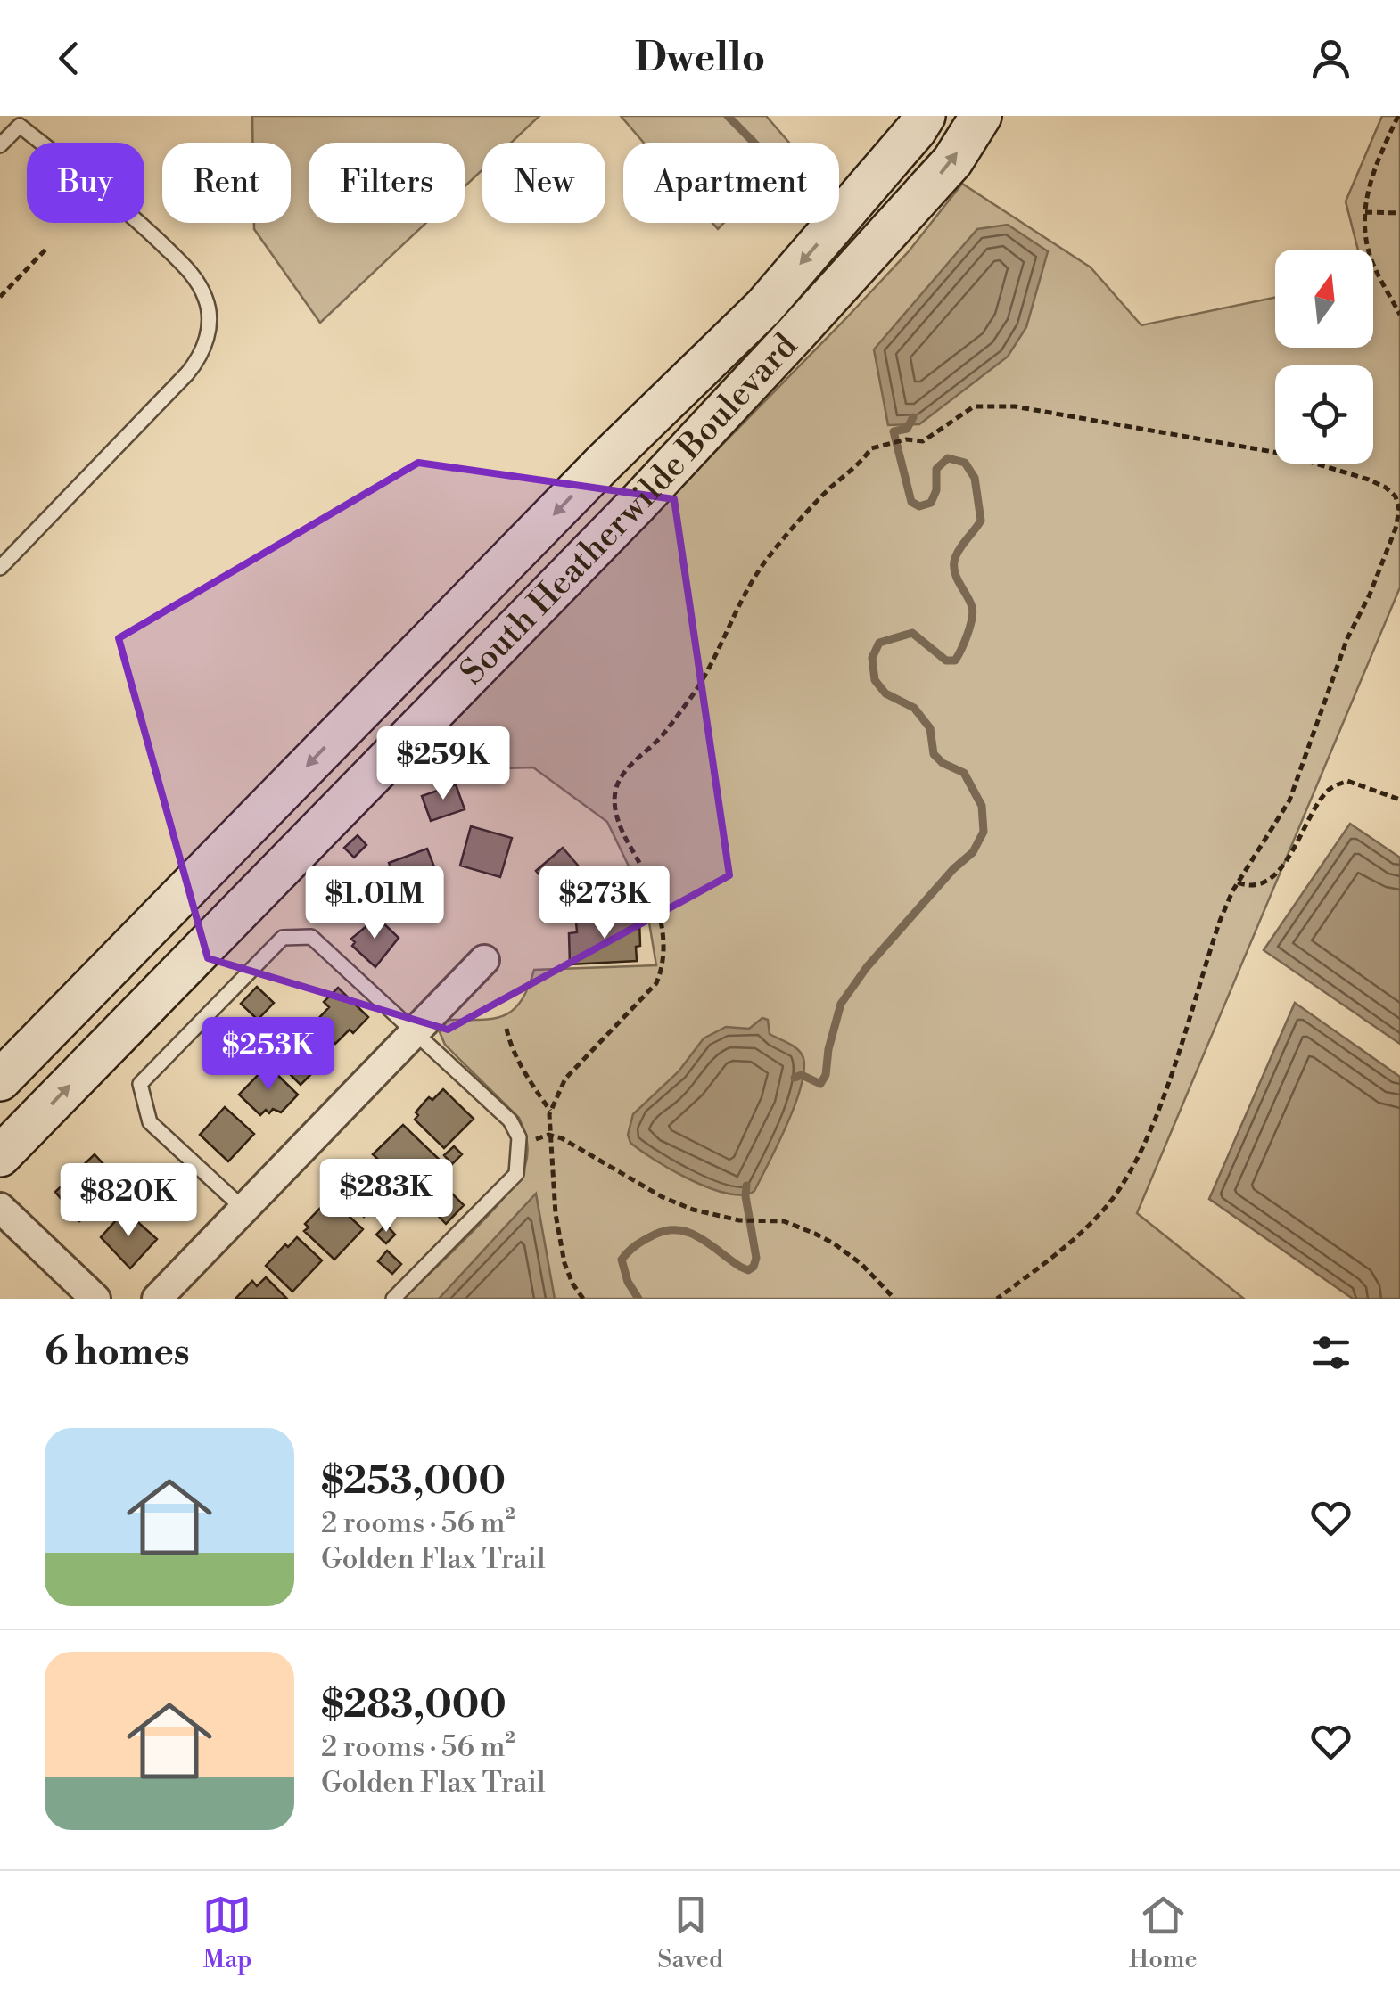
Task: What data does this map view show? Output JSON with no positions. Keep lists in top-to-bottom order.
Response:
{
  "streets": {
    "main road": ["South Heatherwilde Boulevard"]
  },
  "north": "top",
  "page": {
    "header": "Dwello",
    "chip": [
      "Buy",
      "Rent",
      "Filters",
      "New",
      "Apartment"
    ],
    "price": [
      "$259K",
      "$1.01M",
      "$273K",
      "$253K",
      "$283K",
      "$820K"
    ],
    "heading": "6 homes",
    "list": [
      {
        "name": "$253,000",
        "note": "2 rooms · 56 m² · Golden Flax Trail"
      },
      {
        "name": "$283,000",
        "note": "2 rooms · 56 m² · Golden Flax Trail"
      }
    ],
    "tabs": ["Map", "Saved", "Home"]
  }
}
